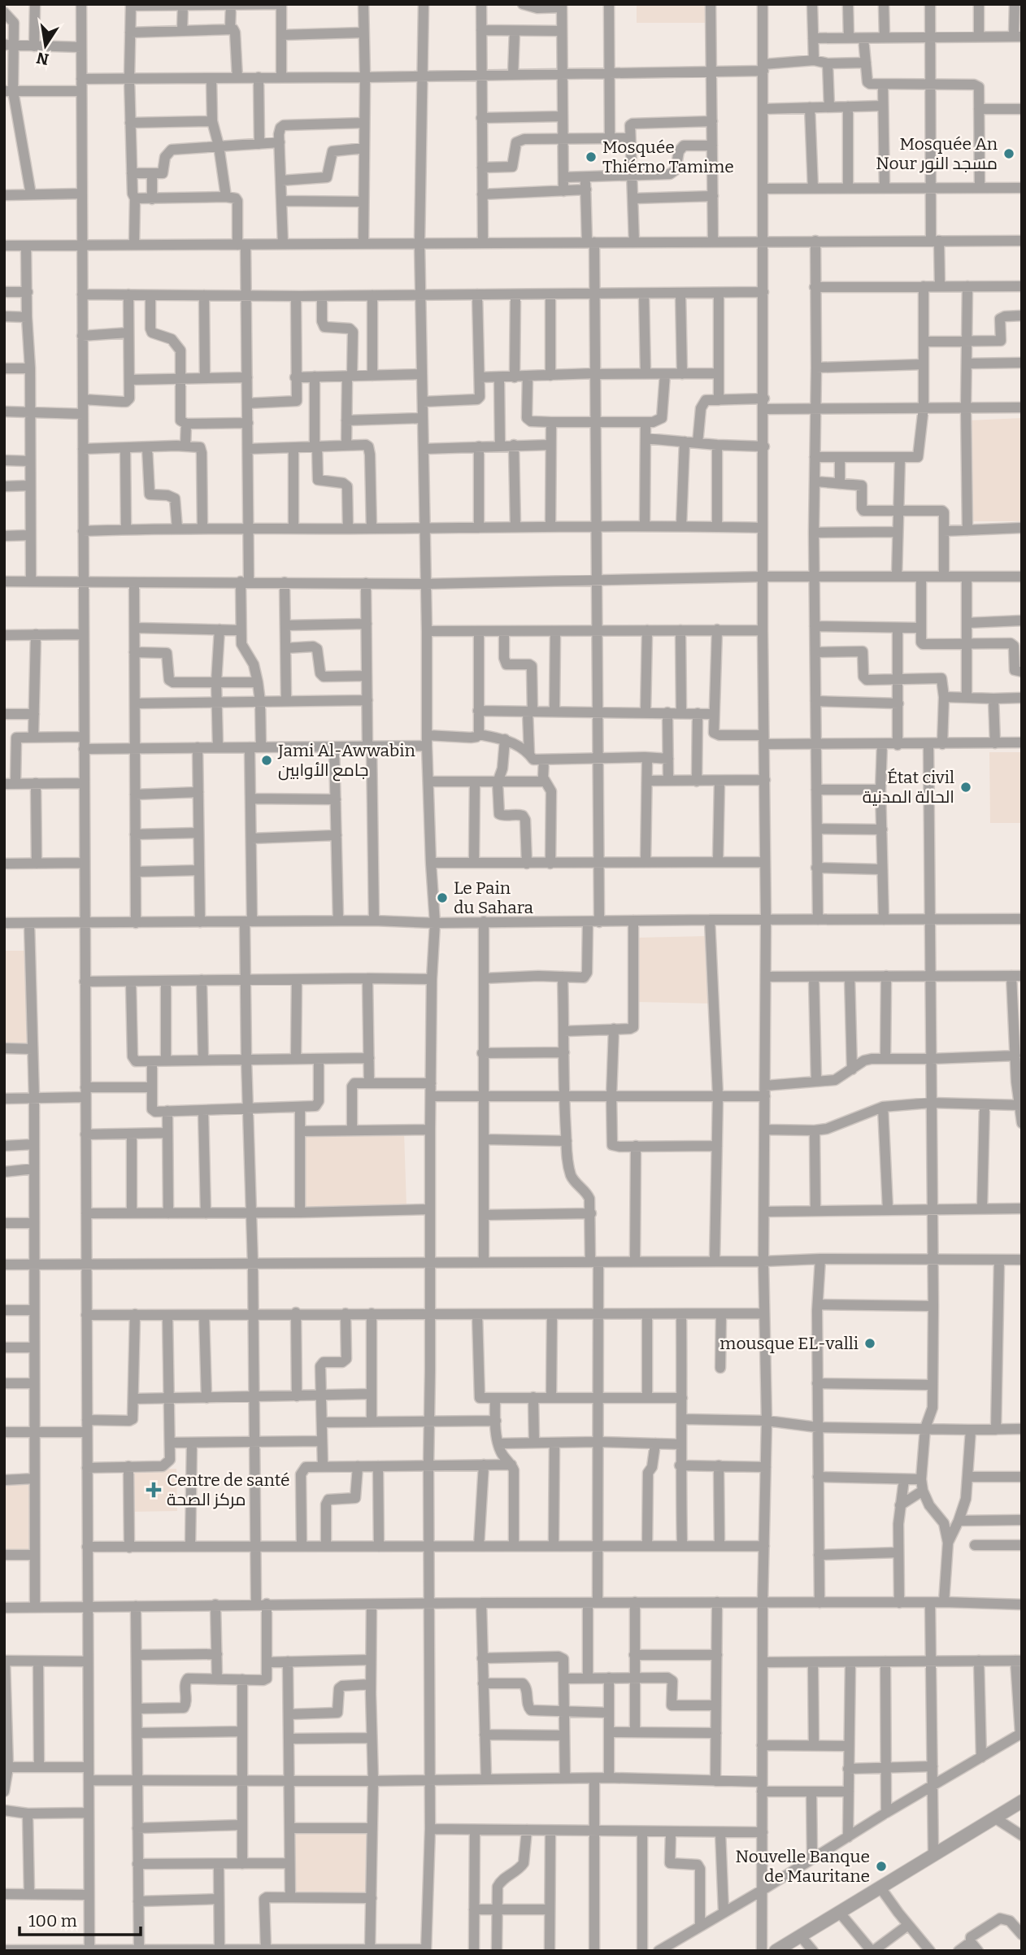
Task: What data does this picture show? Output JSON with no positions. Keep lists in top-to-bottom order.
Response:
{
  "places": {
    "other": [
      "Mosquée An Nour مسجد النور",
      "Mosquée Thiérno Tamime",
      "Jami Al-Awwabin جامع الأوابين",
      "État civil الحالة المدنية",
      "Le Pain du Sahara",
      "mousque EL-valli",
      "Nouvelle Banque de Mauritane"
    ],
    "health": ["Centre de santé مركز الصحة"]
  },
  "scale_bar": "100 m",
  "north": "bottom"
}
